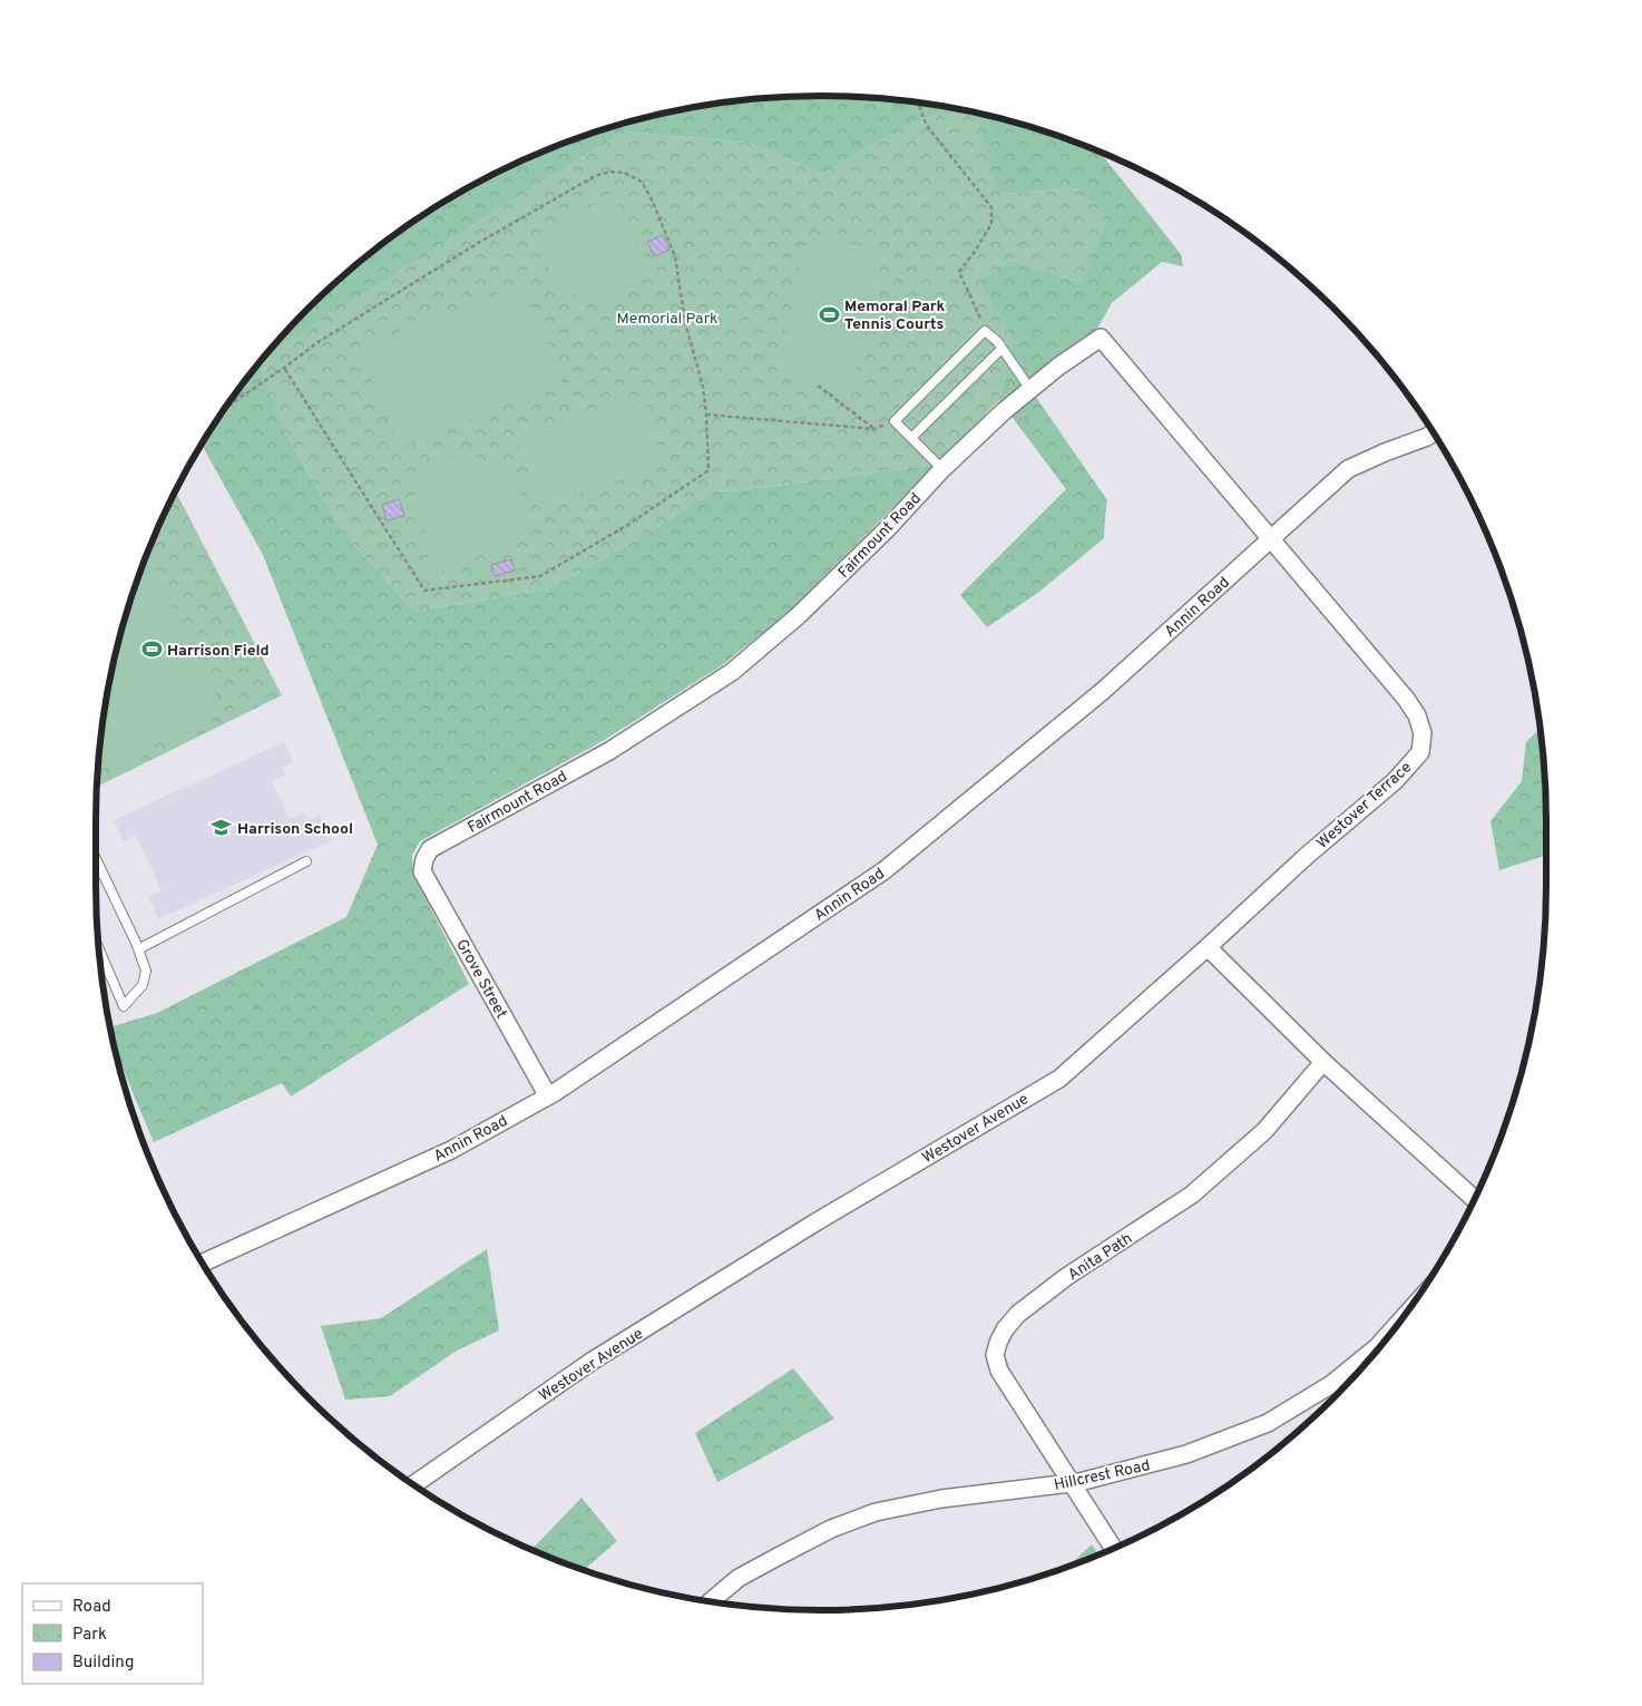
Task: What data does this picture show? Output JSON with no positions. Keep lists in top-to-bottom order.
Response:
{
  "streets": {
    "street": [
      "Fairmount Road",
      "Annin Road",
      "Westover Terrace",
      "Grove Street",
      "Westover Avenue",
      "Anita Path",
      "Hillcrest Road"
    ]
  },
  "crossings": [
    ["Fairmount Road", "Annin Road"],
    ["Fairmount Road", "Westover Terrace"],
    ["Fairmount Road", "Grove Street"],
    ["Annin Road", "Westover Terrace"],
    ["Annin Road", "Grove Street"],
    ["Westover Terrace", "Westover Avenue"],
    ["Anita Path", "Hillcrest Road"]
  ],
  "parks": ["Memorial Park"],
  "places": {
    "sports": ["Memoral Park Tennis Courts", "Harrison Field"],
    "school or university": ["Harrison School"]
  },
  "legend": ["Road", "Park", "Building"]
}
